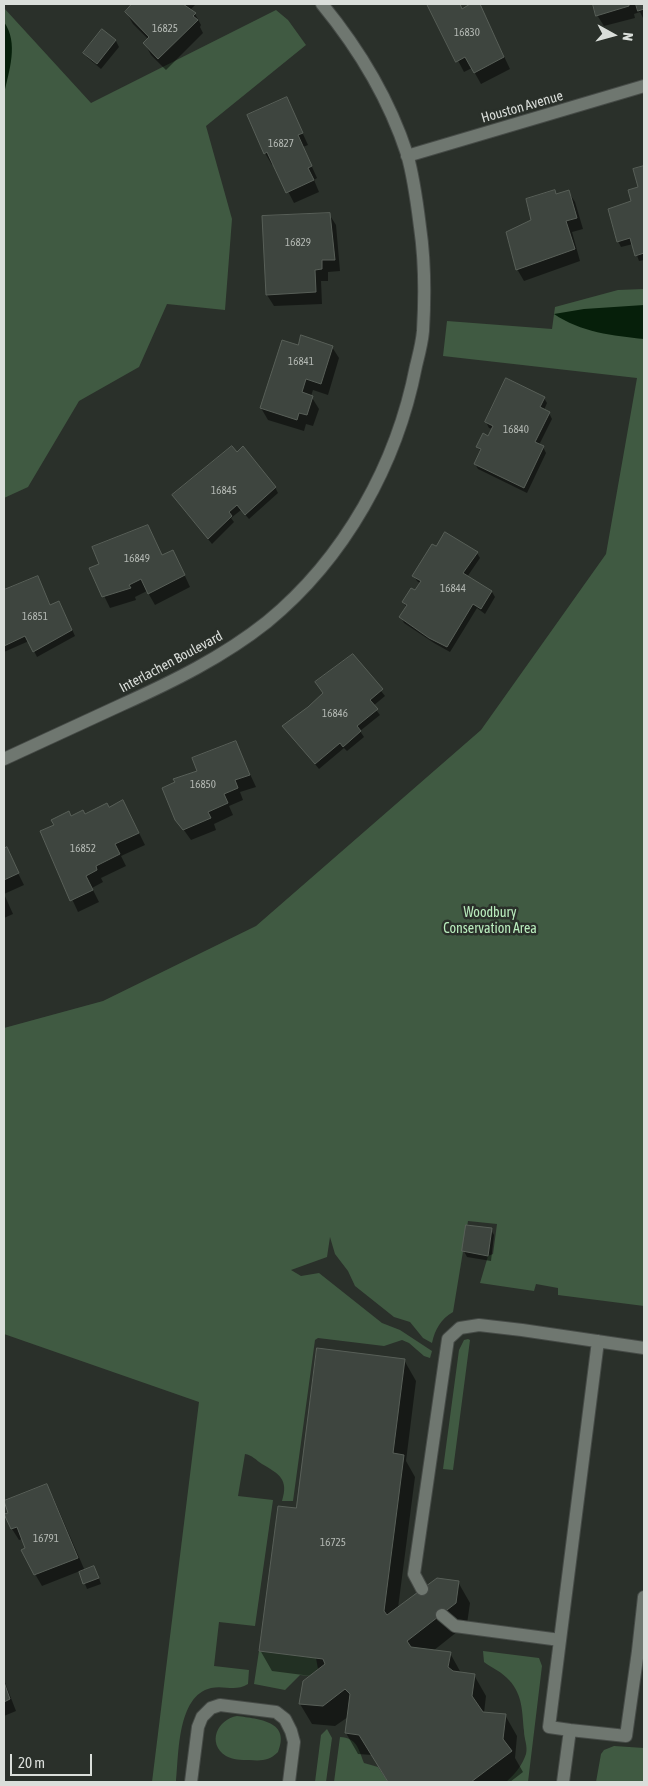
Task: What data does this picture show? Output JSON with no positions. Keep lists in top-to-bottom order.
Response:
{
  "streets": {
    "street": ["Houston Avenue", "Interlachen Boulevard"]
  },
  "crossings": [
    ["Houston Avenue", "Interlachen Boulevard"]
  ],
  "parks": ["Woodbury Conservation Area"],
  "house_numbers": [
    "16825",
    "16830",
    "16827",
    "16829",
    "16841",
    "16840",
    "16845",
    "16849",
    "16844",
    "16851",
    "16846",
    "16850",
    "16852",
    "16791",
    "16725"
  ],
  "scale_bar": "20 m",
  "north": "right"
}
